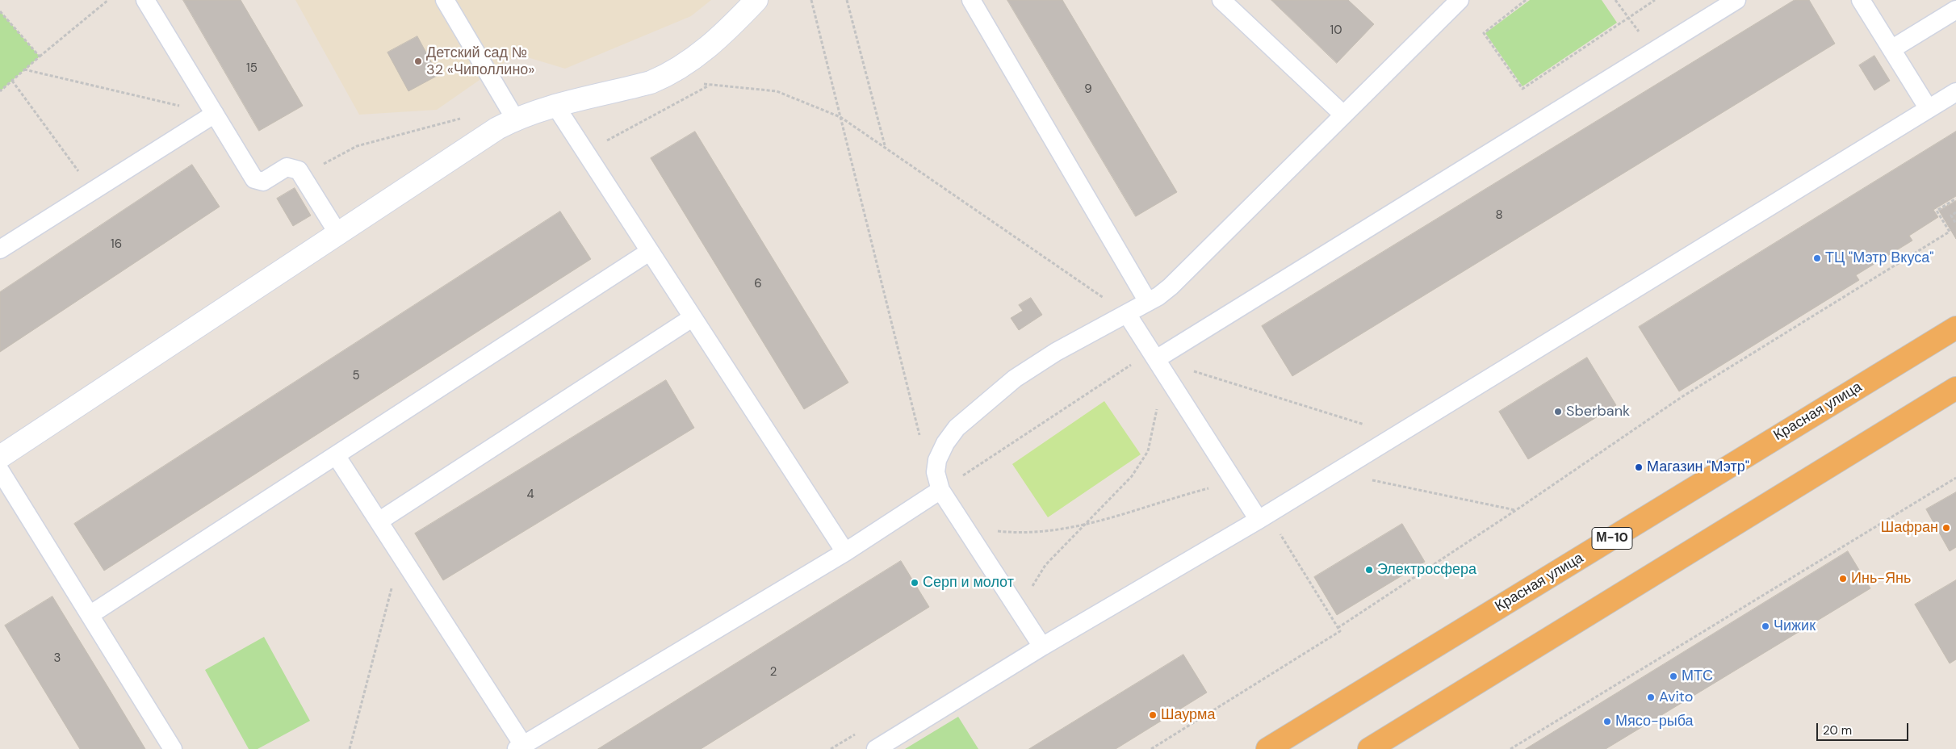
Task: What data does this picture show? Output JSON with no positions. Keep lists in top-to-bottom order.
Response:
{
  "streets": {
    "highway": ["Красная улица", "М-10"]
  },
  "places": [
    "Детский сад № 32 «Чиполлино»",
    "ТЦ \"Мэтр Вкуса\"",
    "Sberbank",
    "Магазин \"Мэтр\"",
    "Шафран",
    "Электросфера",
    "Инь-Янь",
    "Серп и молот",
    "Чижик",
    "МТС",
    "Avito",
    "Шаурма",
    "Мясо-рыба"
  ],
  "house_numbers": [
    "10",
    "15",
    "9",
    "8",
    "16",
    "6",
    "5",
    "4",
    "3",
    "2"
  ],
  "scale_bar": "20 m"
}
